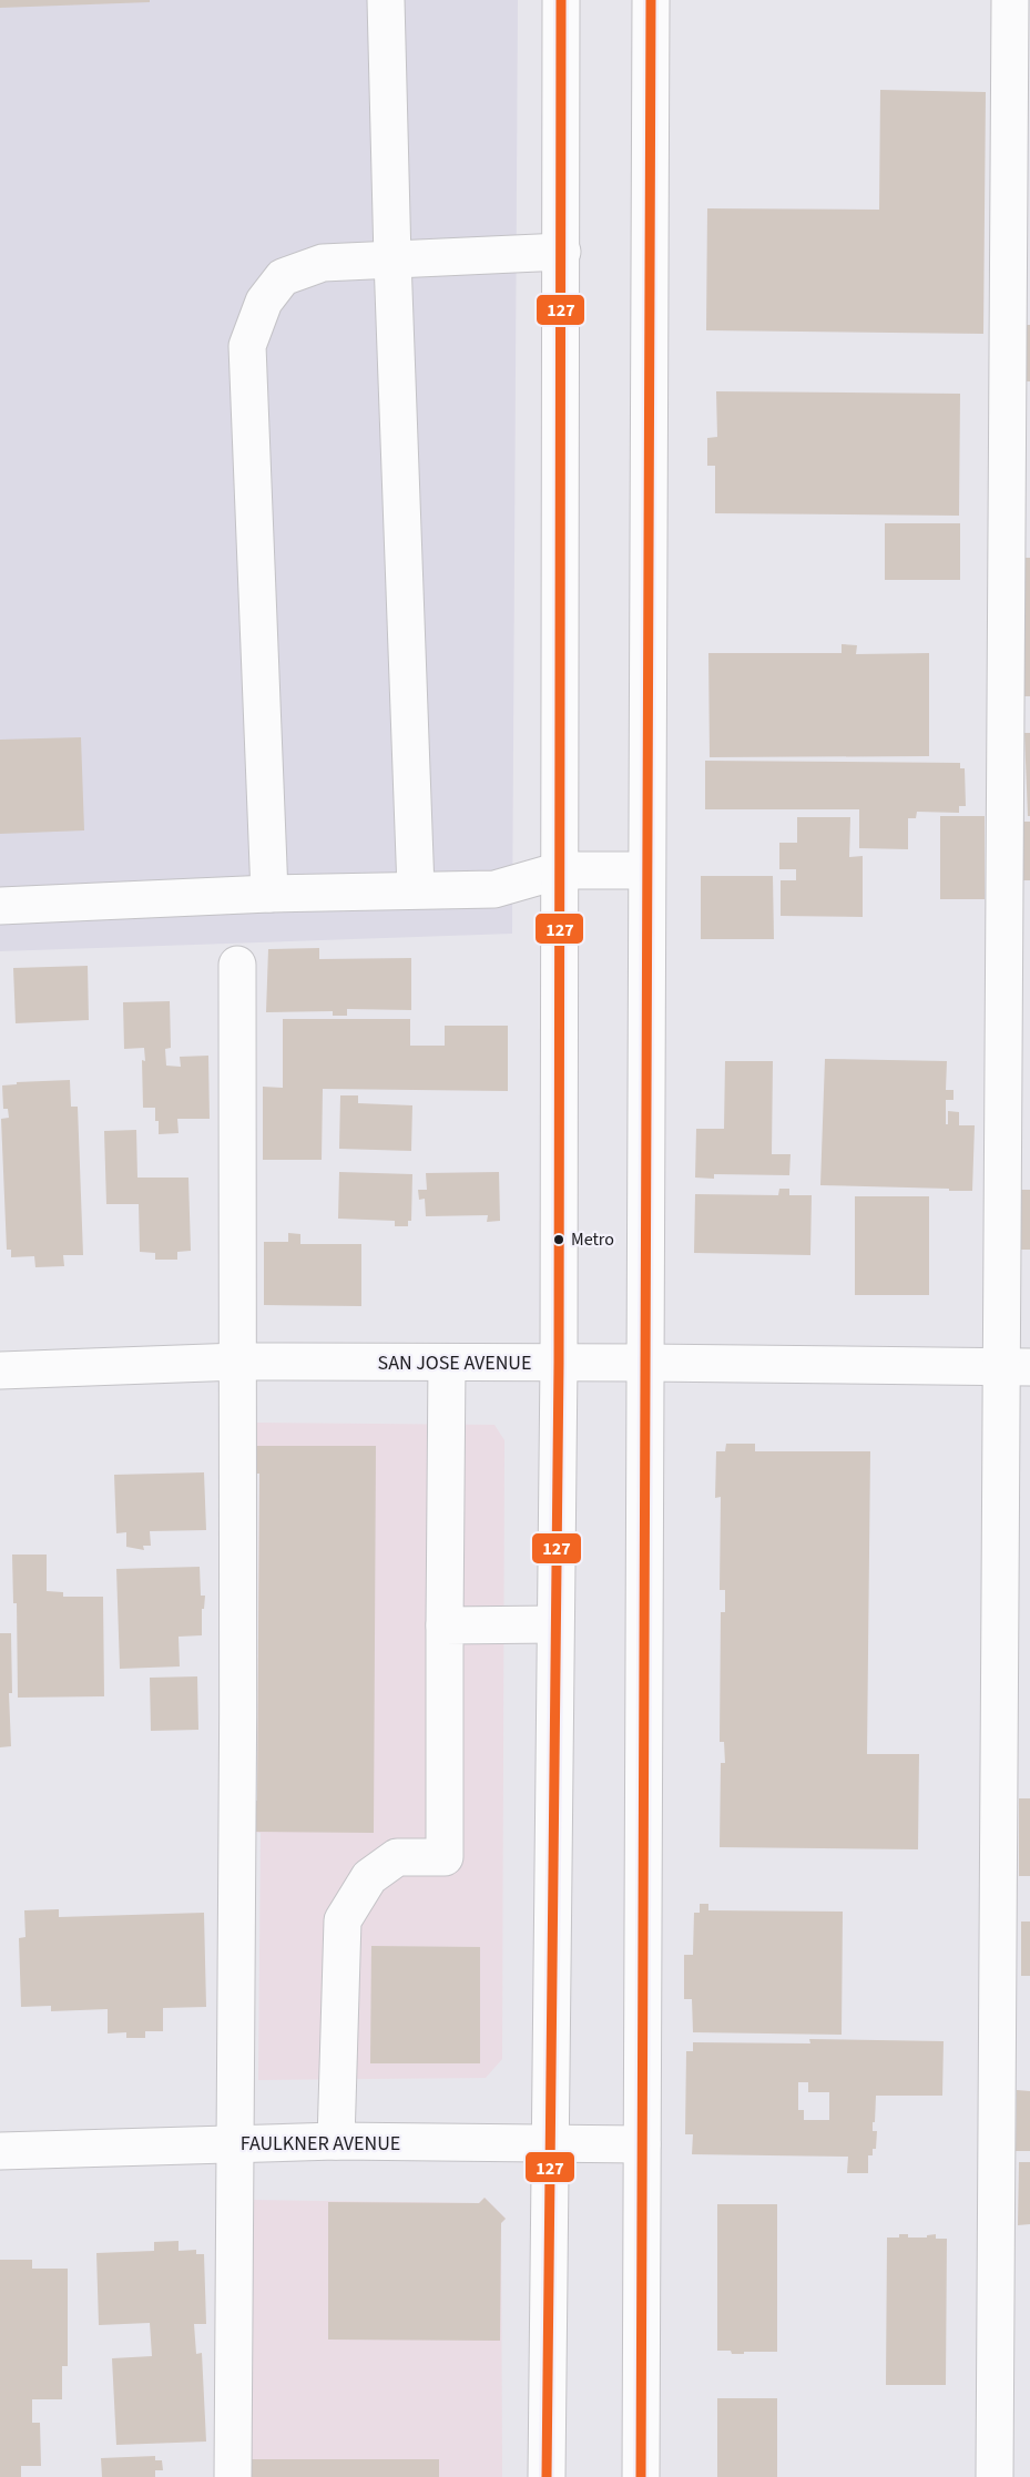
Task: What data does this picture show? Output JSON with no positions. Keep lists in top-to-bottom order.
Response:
{
  "streets": {
    "main road": ["SAN JOSE AVENUE", "FAULKNER AVENUE"]
  },
  "places": ["Metro"],
  "lines": ["transit line 127"]
}
